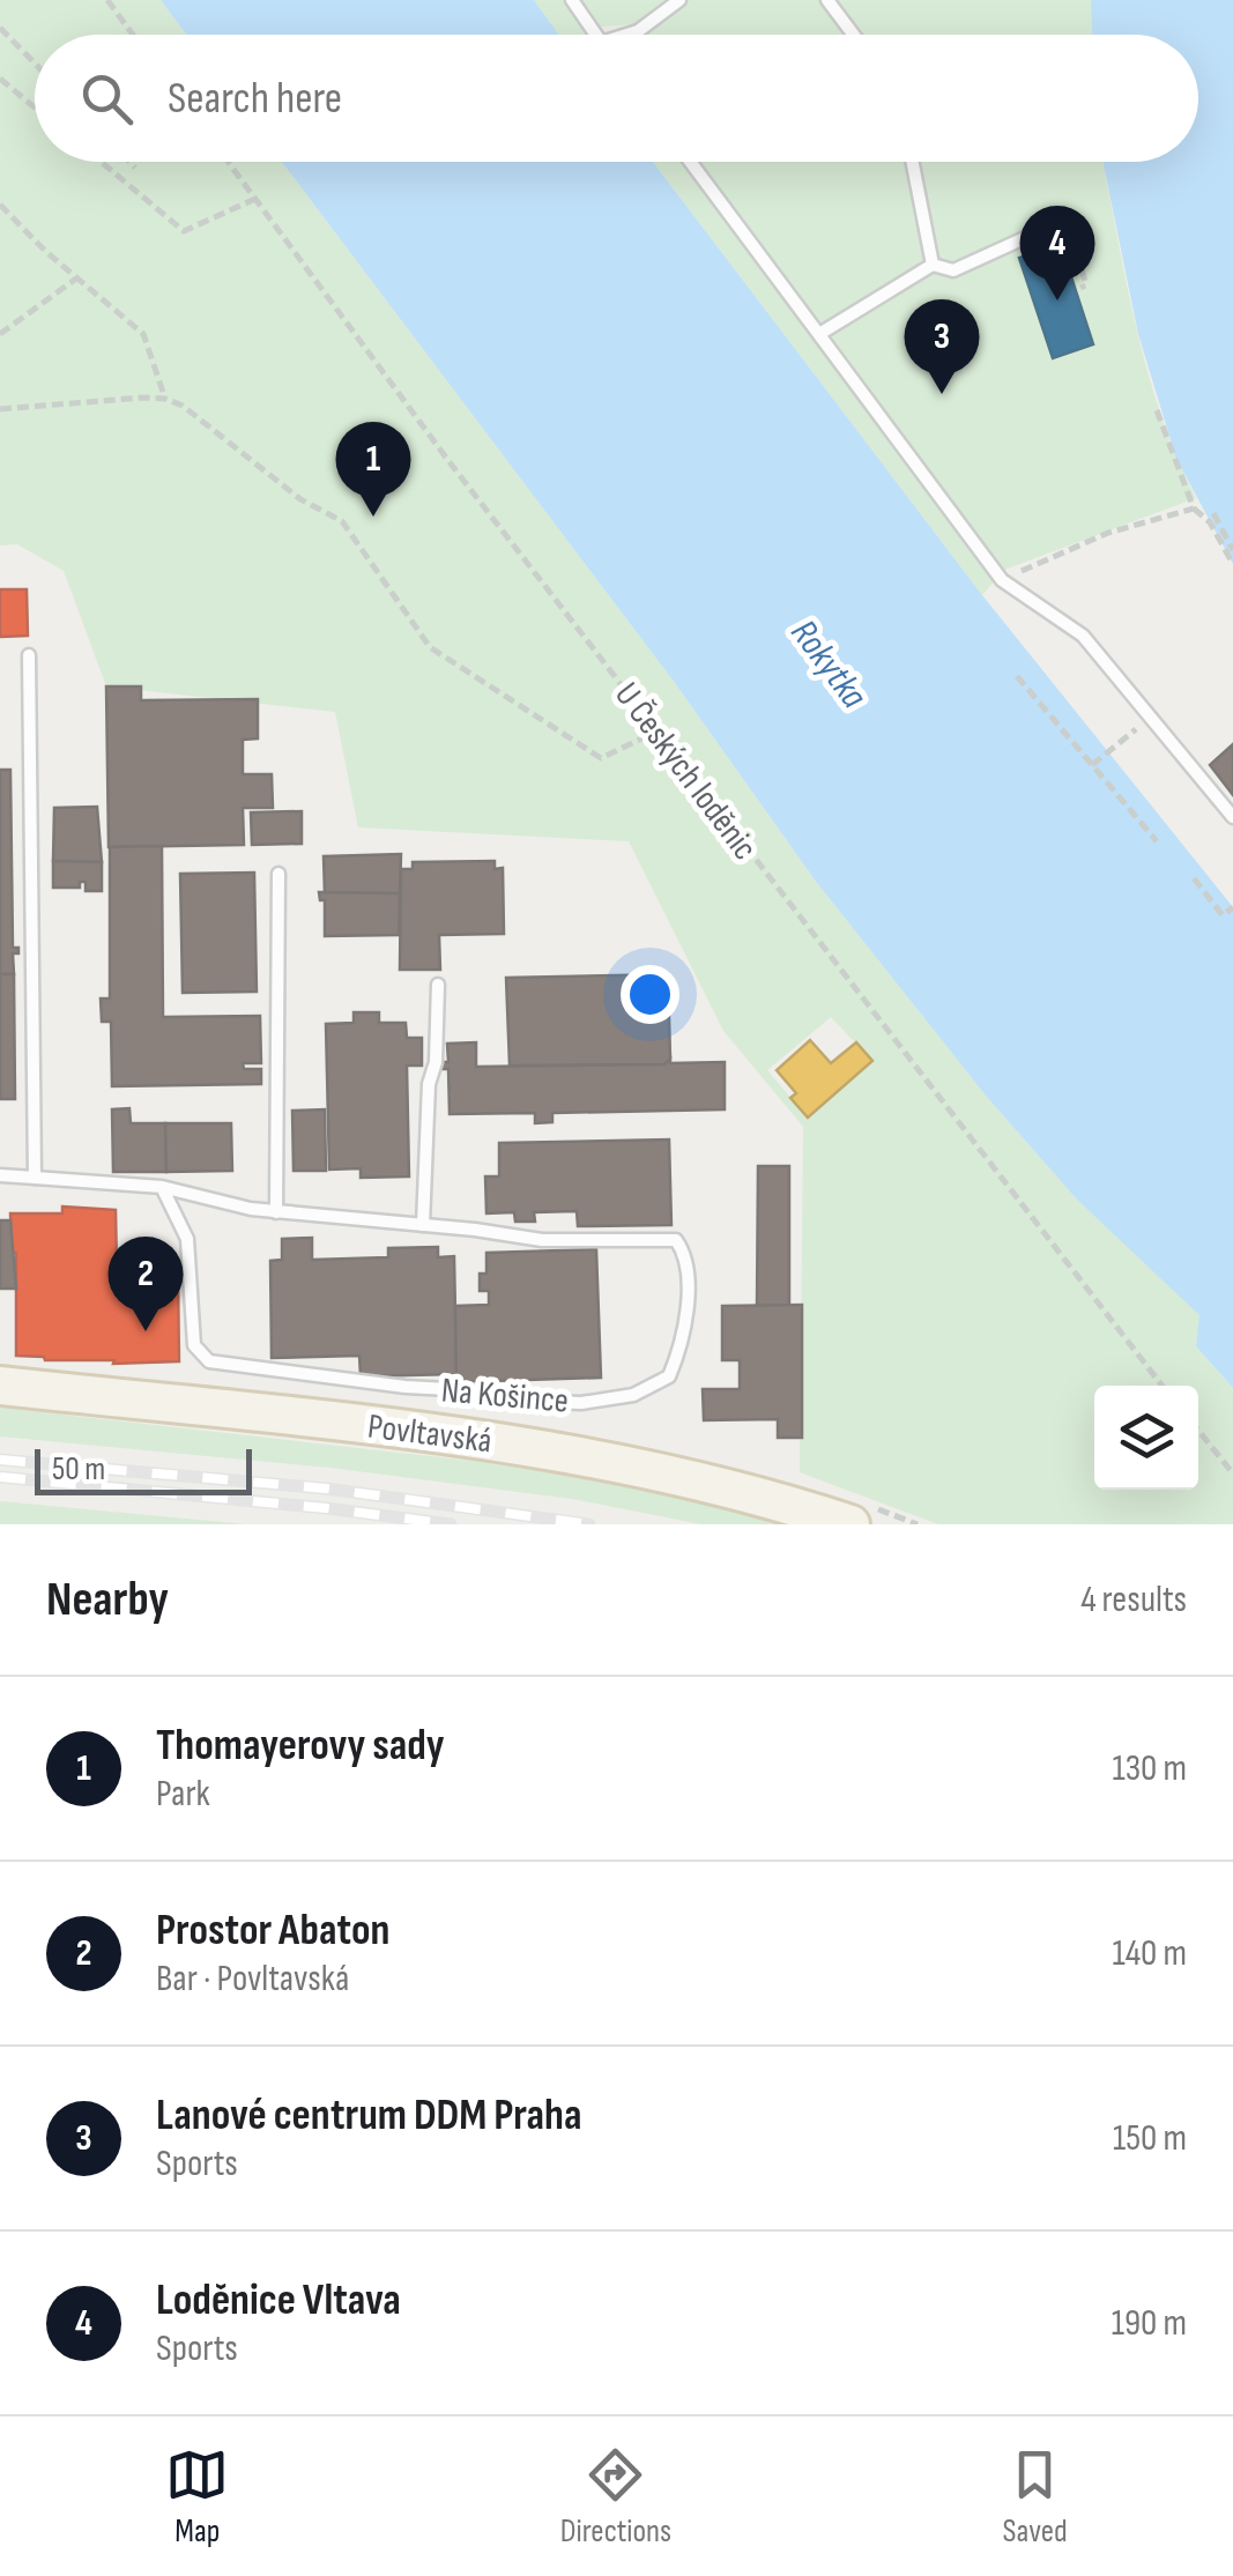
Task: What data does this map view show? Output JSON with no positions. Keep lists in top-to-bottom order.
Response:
{
  "streets": {
    "main road": ["Povltavská"],
    "lane": ["Na Košince"],
    "path": ["U Českých loděnic"]
  },
  "water": ["Rokytka"],
  "scale_bar": "50 m",
  "page": {
    "search": "Search here",
    "pins": [
      "4",
      "3",
      "1",
      "2"
    ],
    "scale": "50 m",
    "heading": ["Nearby", "4 results"],
    "list": [
      {
        "mark": "1",
        "name": "Thomayerovy sady",
        "note": "Park",
        "value": "130 m"
      },
      {
        "mark": "2",
        "name": "Prostor Abaton",
        "note": "Bar · Povltavská",
        "value": "140 m"
      },
      {
        "mark": "3",
        "name": "Lanové centrum DDM Praha",
        "note": "Sports",
        "value": "150 m"
      },
      {
        "mark": "4",
        "name": "Loděnice Vltava",
        "note": "Sports",
        "value": "190 m"
      }
    ],
    "nav": ["Map", "Directions", "Saved"]
  }
}
